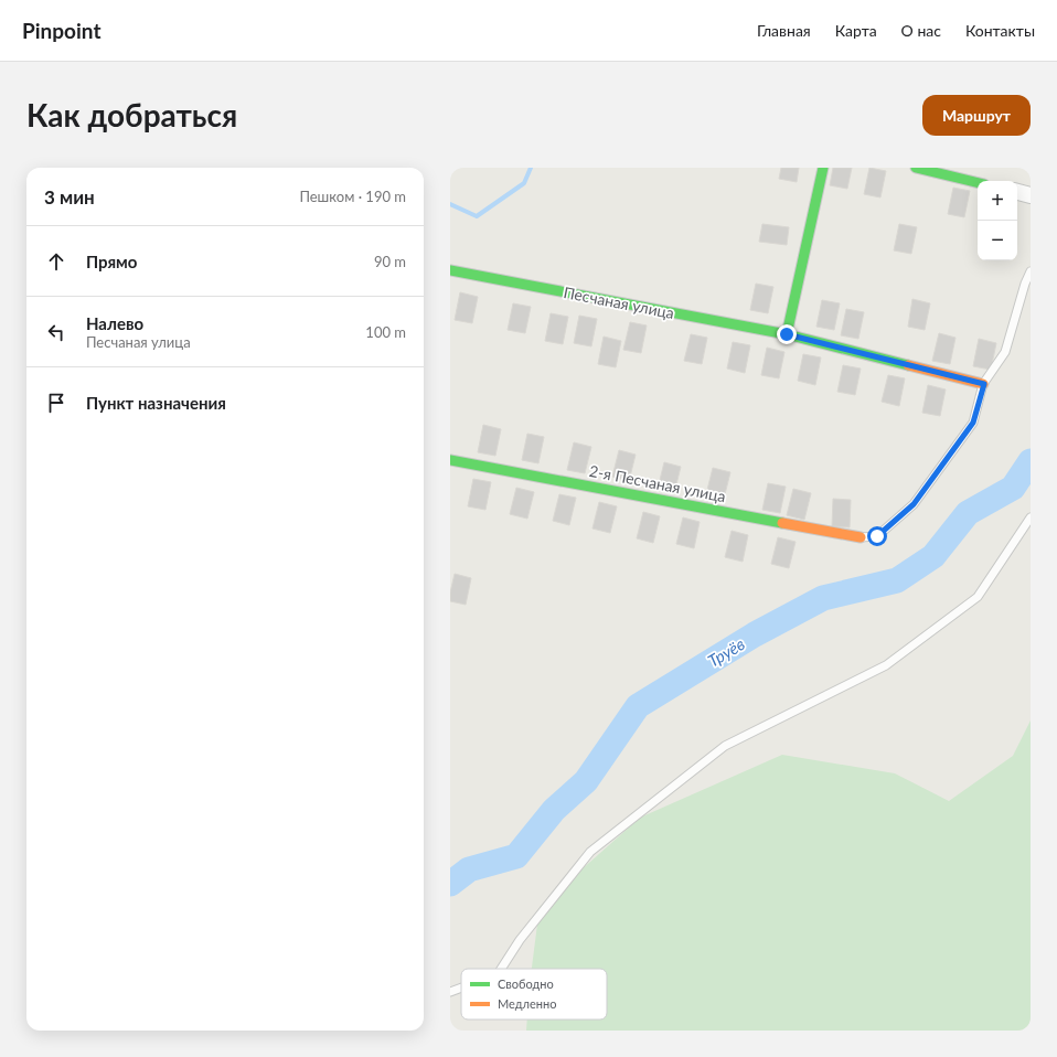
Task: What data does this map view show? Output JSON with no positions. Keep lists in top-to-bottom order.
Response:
{
  "streets": {
    "street": ["Песчаная улица", "2-я Песчаная улица"]
  },
  "water": ["Труёв"],
  "legend": ["Свободно", "Медленно"],
  "page": {
    "header": "Pinpoint",
    "nav": [
      "Главная",
      "Карта",
      "О нас",
      "Контакты"
    ],
    "buttons": "Маршрут",
    "title": "Как добраться",
    "heading": ["3 мин", "Пешком · 190 m"],
    "map_buttons": ["+", "−"],
    "list": [
      ["Прямо", "90 m"],
      ["Налево", "Песчаная улица", "100 m"],
      "Пункт назначения"
    ]
  }
}
